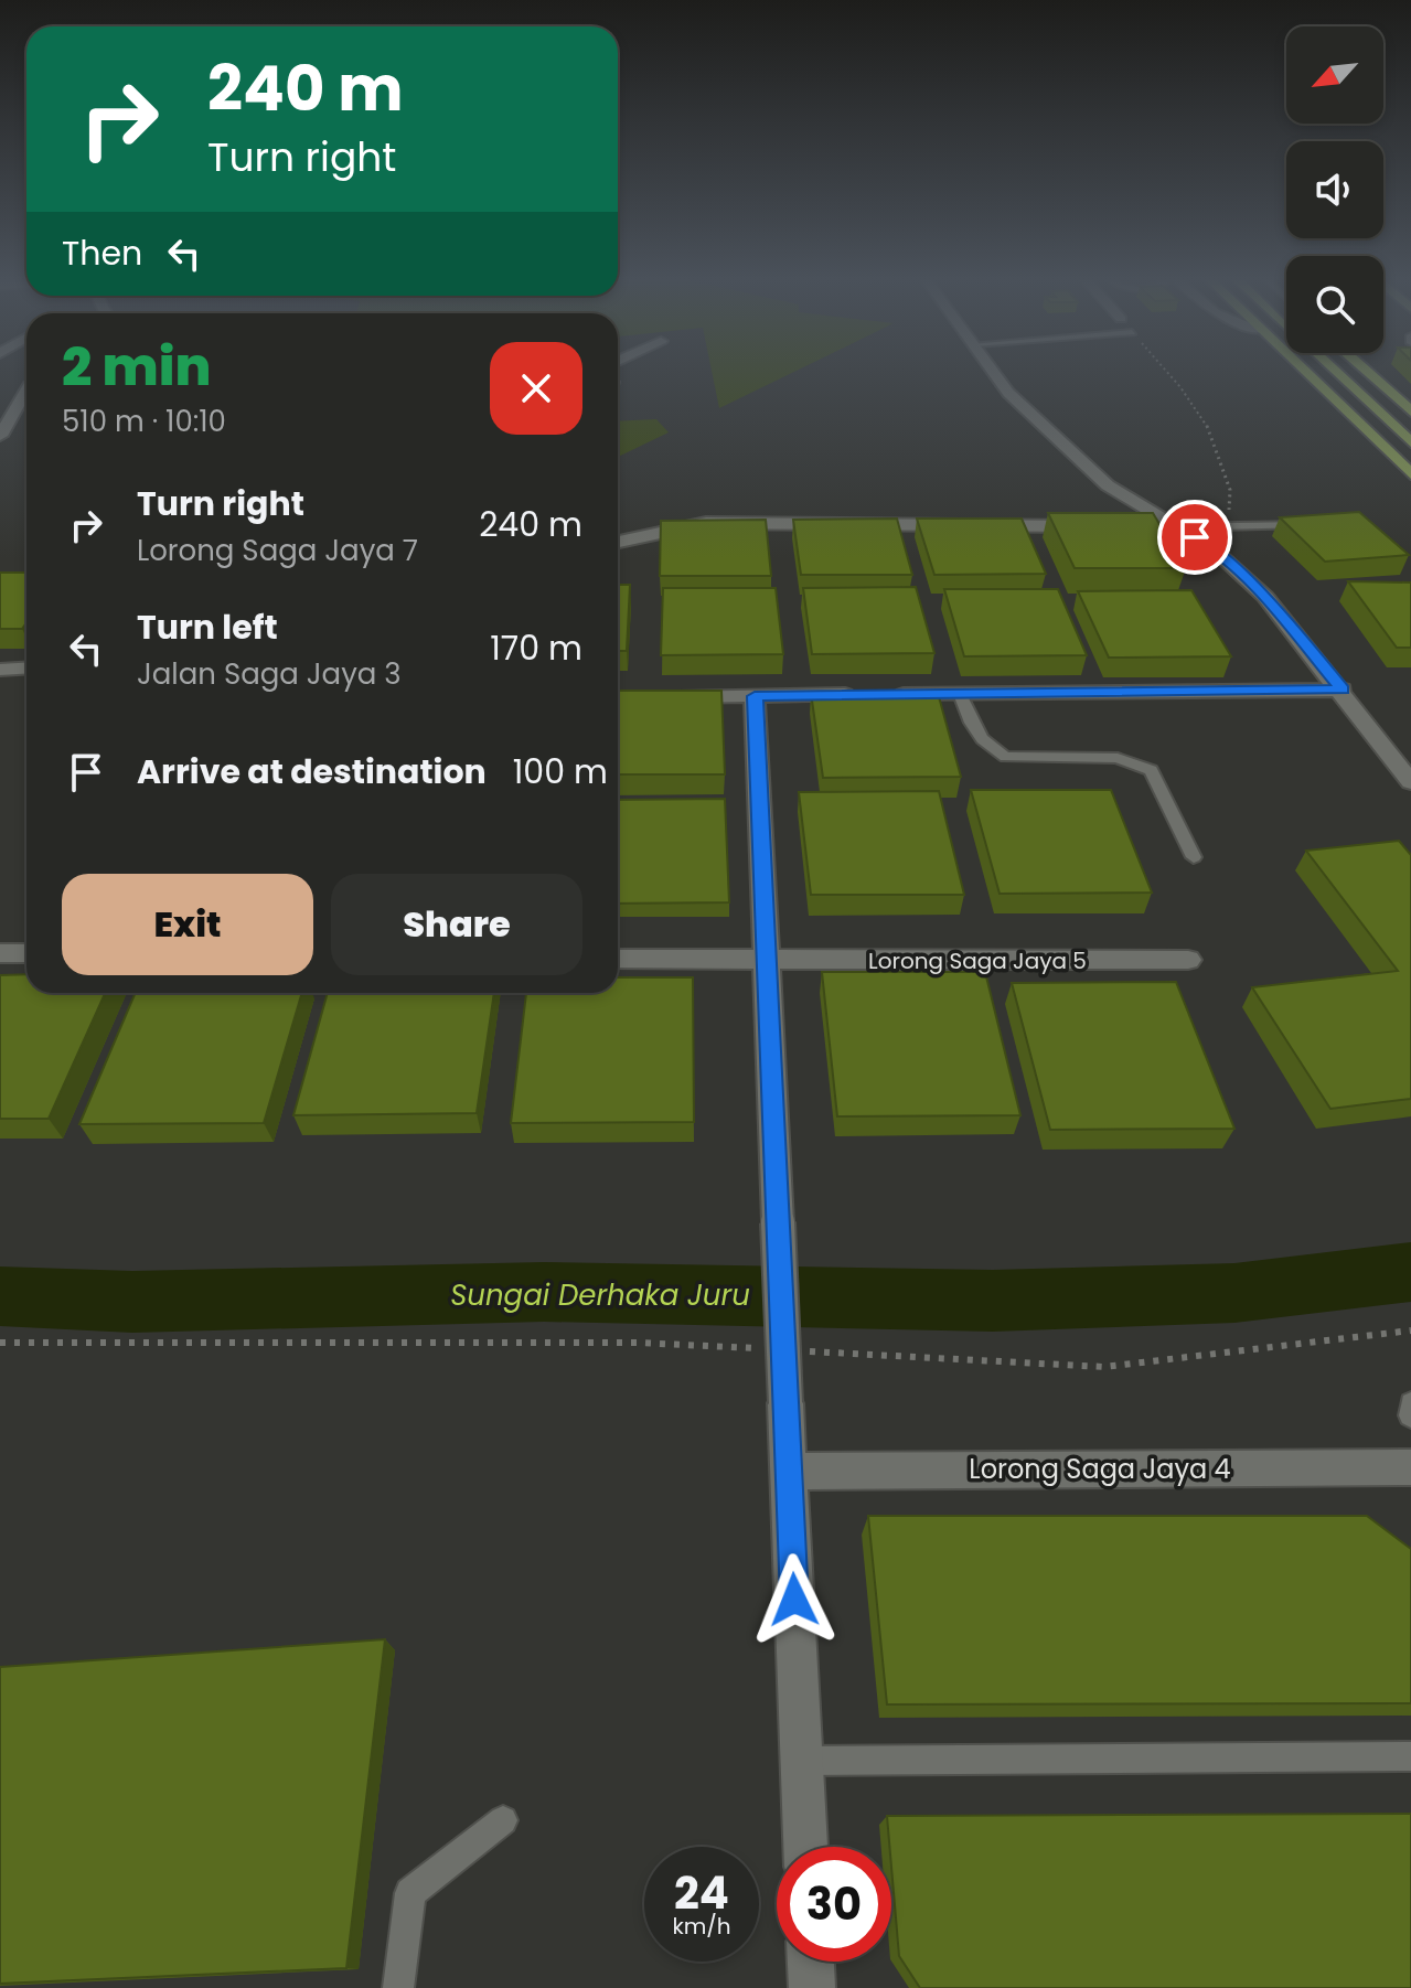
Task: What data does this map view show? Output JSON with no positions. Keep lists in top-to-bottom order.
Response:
{
  "streets": {
    "street": ["Lorong Saga Jaya 5", "Lorong Saga Jaya 4"]
  },
  "water": ["Sungai Derhaka Juru"],
  "north": "bottom left",
  "page": {
    "turn": ["240 m", "Turn right"],
    "then": "Then",
    "heading": ["2 min", "510 m · 10:10"],
    "list": [
      {
        "name": "Turn right",
        "note": "Lorong Saga Jaya 7",
        "value": "240 m"
      },
      {
        "name": "Turn left",
        "note": "Jalan Saga Jaya 3",
        "value": "170 m"
      },
      {
        "name": "Arrive at destination",
        "value": "100 m"
      }
    ],
    "buttons": ["Exit", "Share"],
    "speed": "24 km/h",
    "limit": "30"
  }
}
